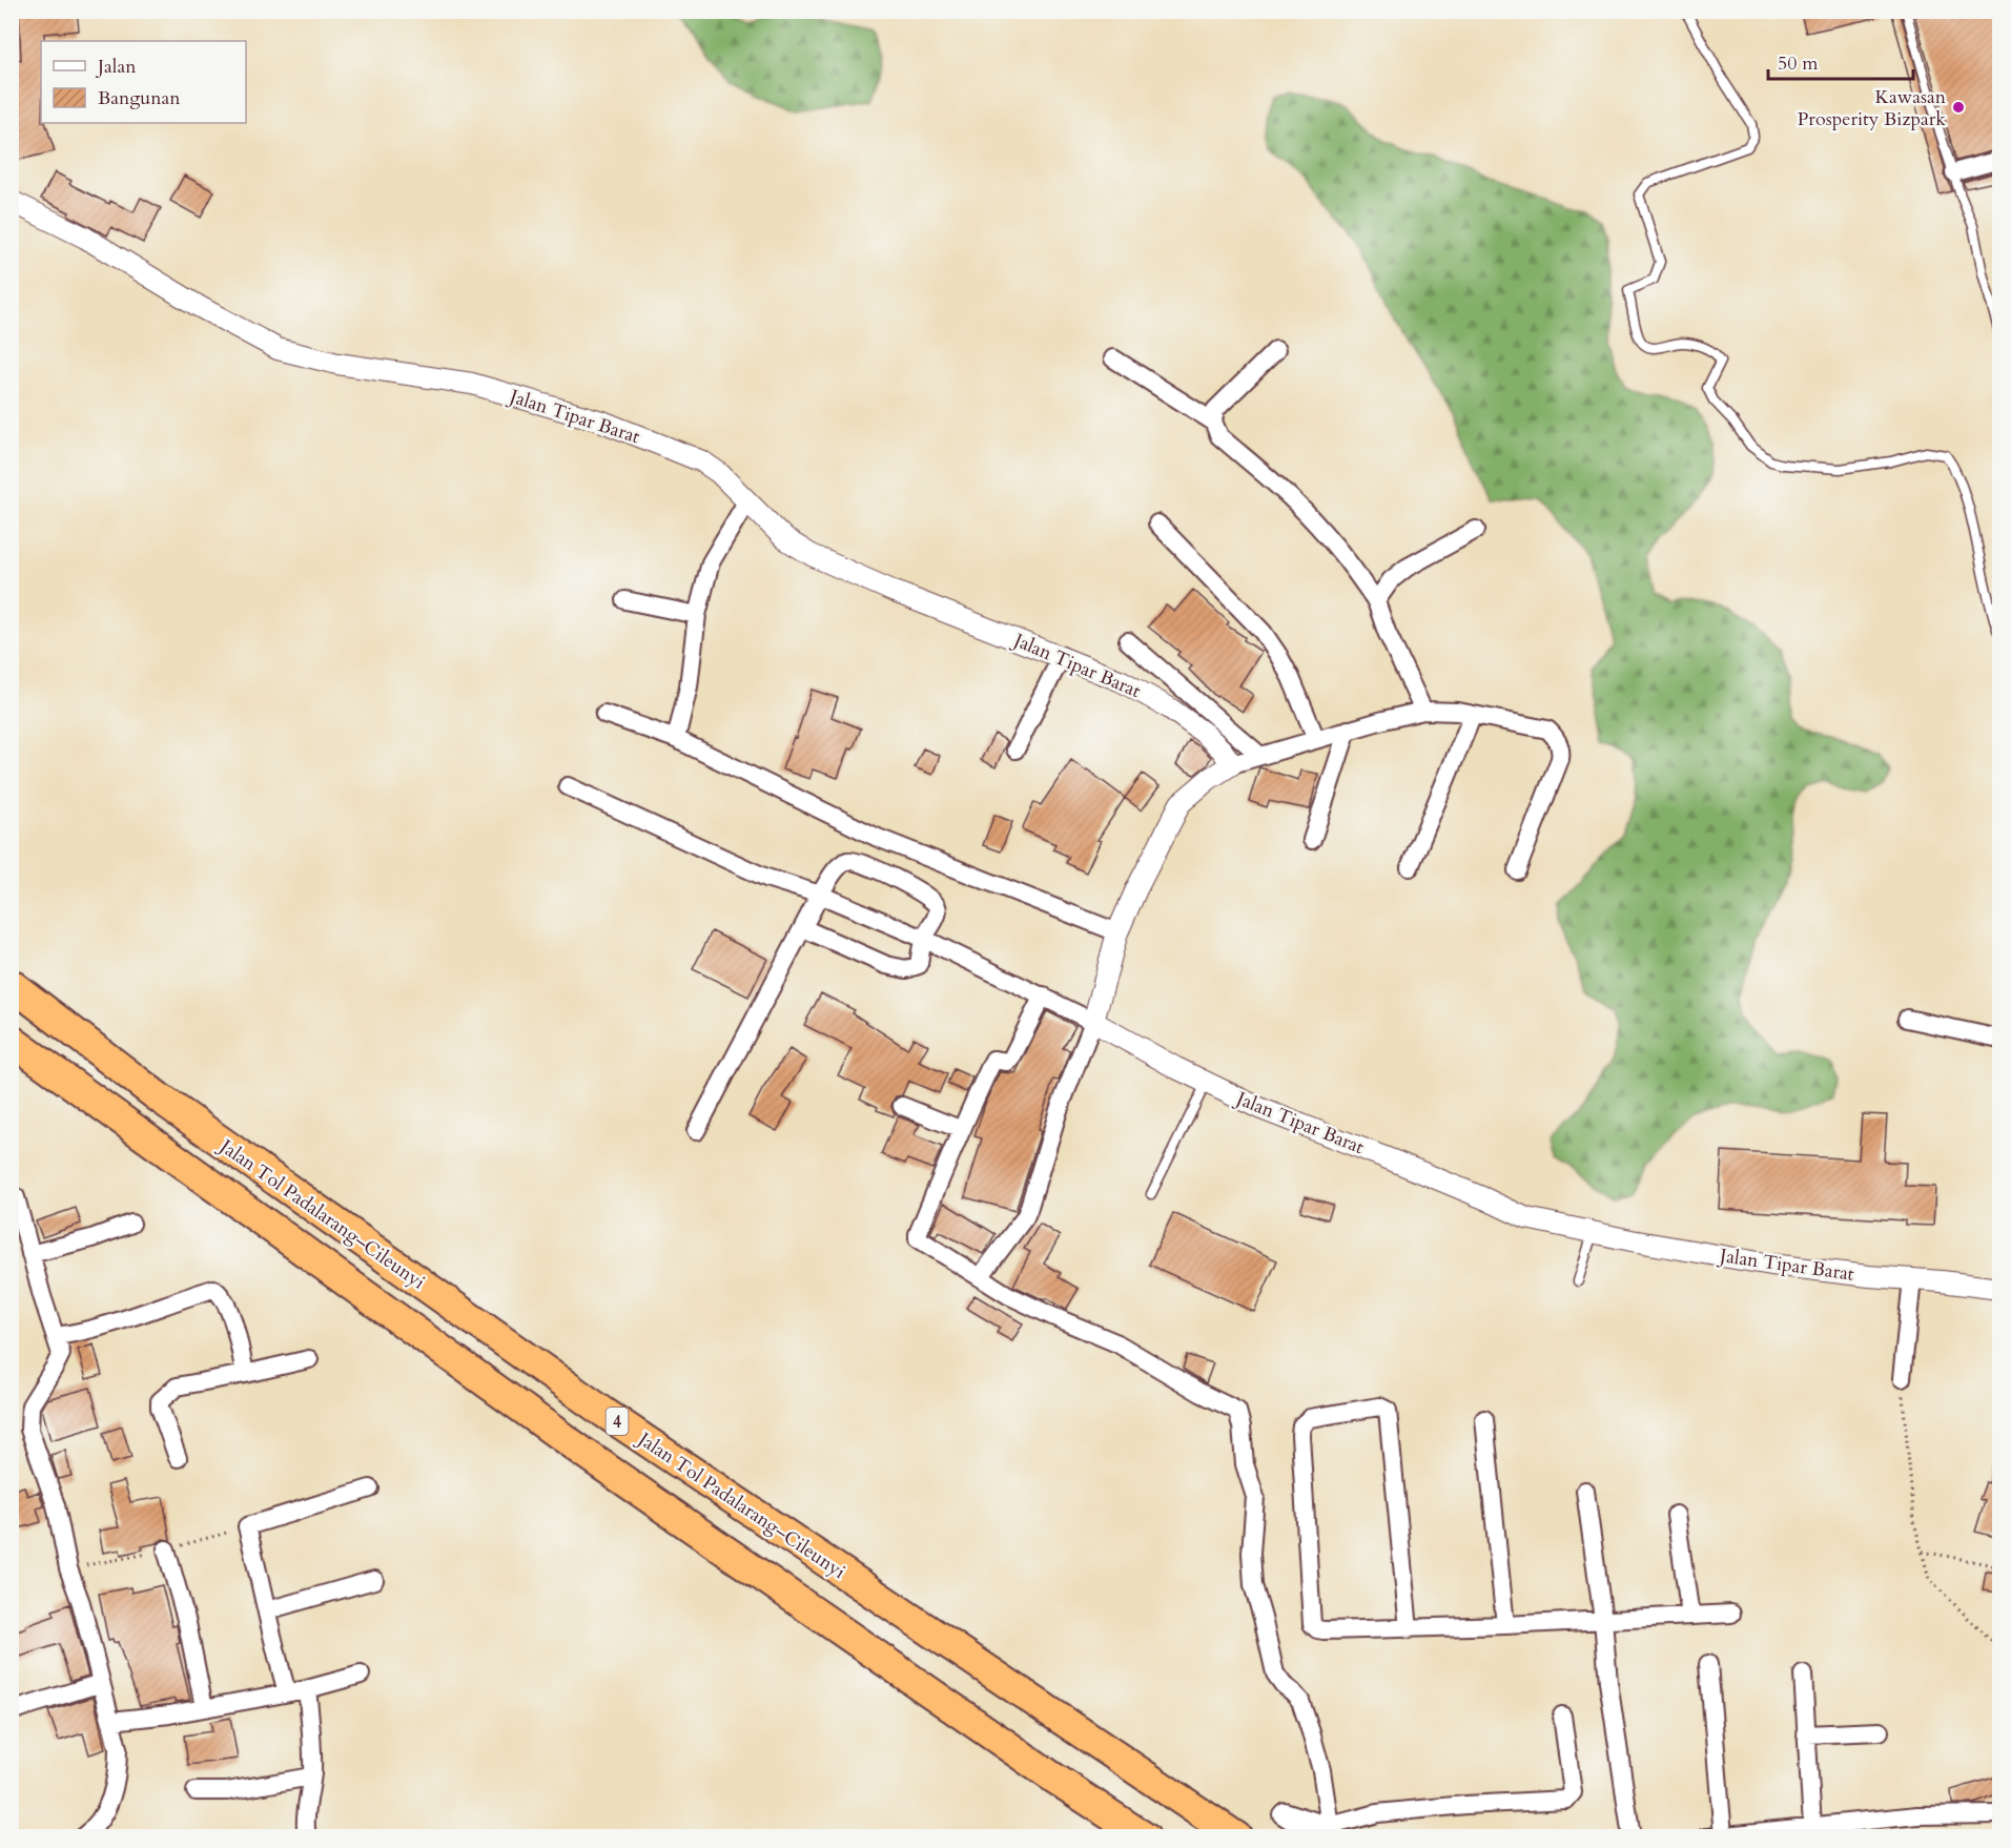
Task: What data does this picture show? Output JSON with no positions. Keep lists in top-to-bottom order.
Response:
{
  "streets": {
    "highway": ["Jalan Tol Padalarang–Cileunyi", "4"],
    "street": ["Jalan Tipar Barat"]
  },
  "places": ["Kawasan Prosperity Bizpark"],
  "legend": ["Jalan", "Bangunan"],
  "scale_bar": "50 m"
}
